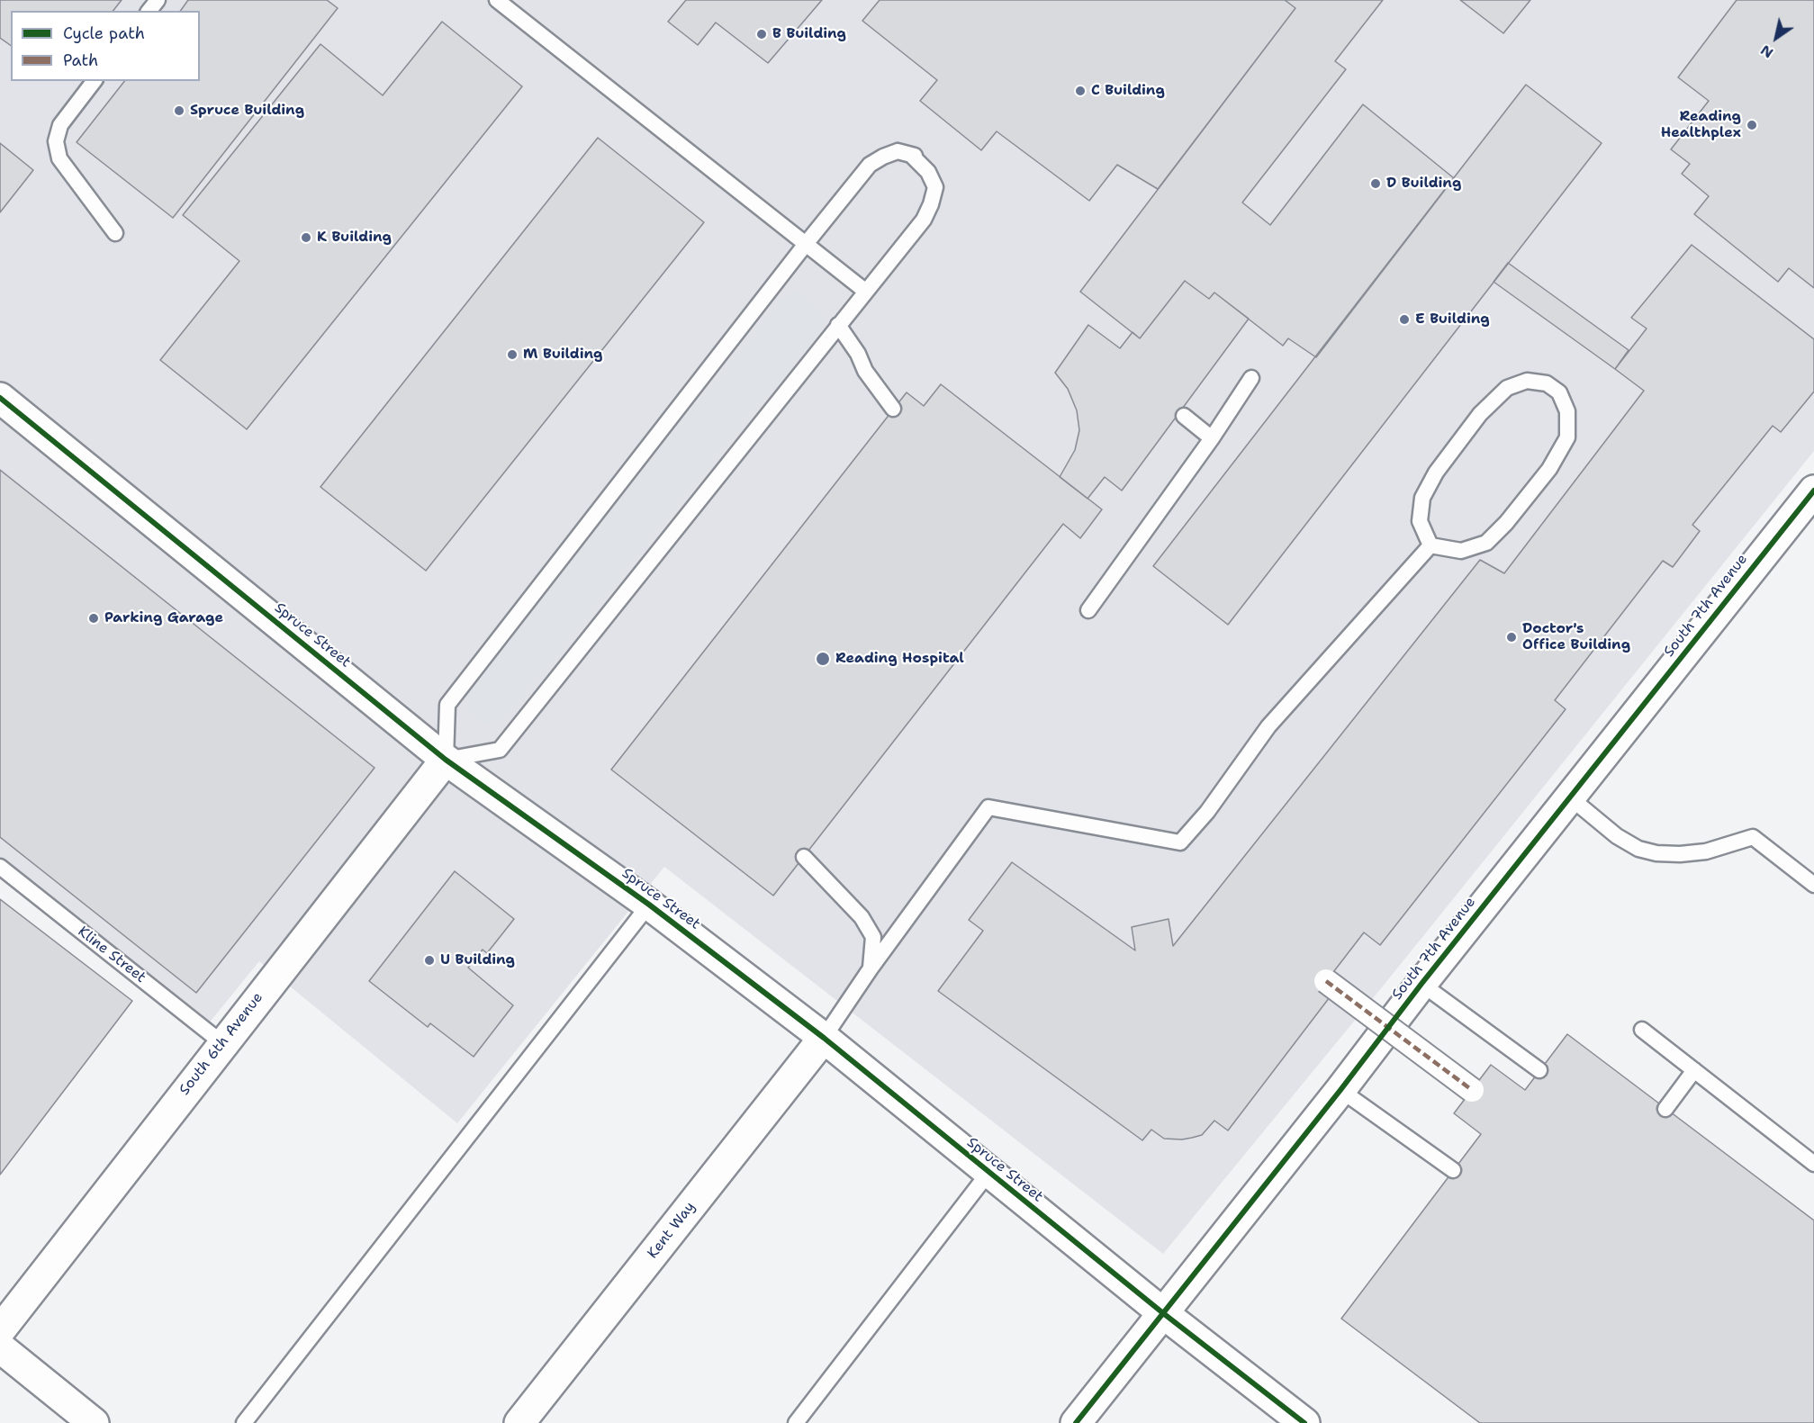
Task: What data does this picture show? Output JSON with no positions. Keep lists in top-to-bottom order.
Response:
{
  "streets": {
    "street": [
      "South 7th Avenue",
      "Spruce Street",
      "South 6th Avenue",
      "Kent Way"
    ],
    "lane": ["Kline Street"]
  },
  "crossings": [
    ["South 7th Avenue", "Spruce Street"],
    ["Spruce Street", "South 6th Avenue"],
    ["Spruce Street", "Kent Way"],
    ["Kline Street", "South 6th Avenue"]
  ],
  "places": [
    "B Building",
    "C Building",
    "Spruce Building",
    "Reading Healthplex",
    "D Building",
    "K Building",
    "E Building",
    "M Building",
    "Parking Garage",
    "Doctor's Office Building",
    "Reading Hospital",
    "U Building"
  ],
  "legend": ["Cycle path", "Path"],
  "north": "bottom left"
}
